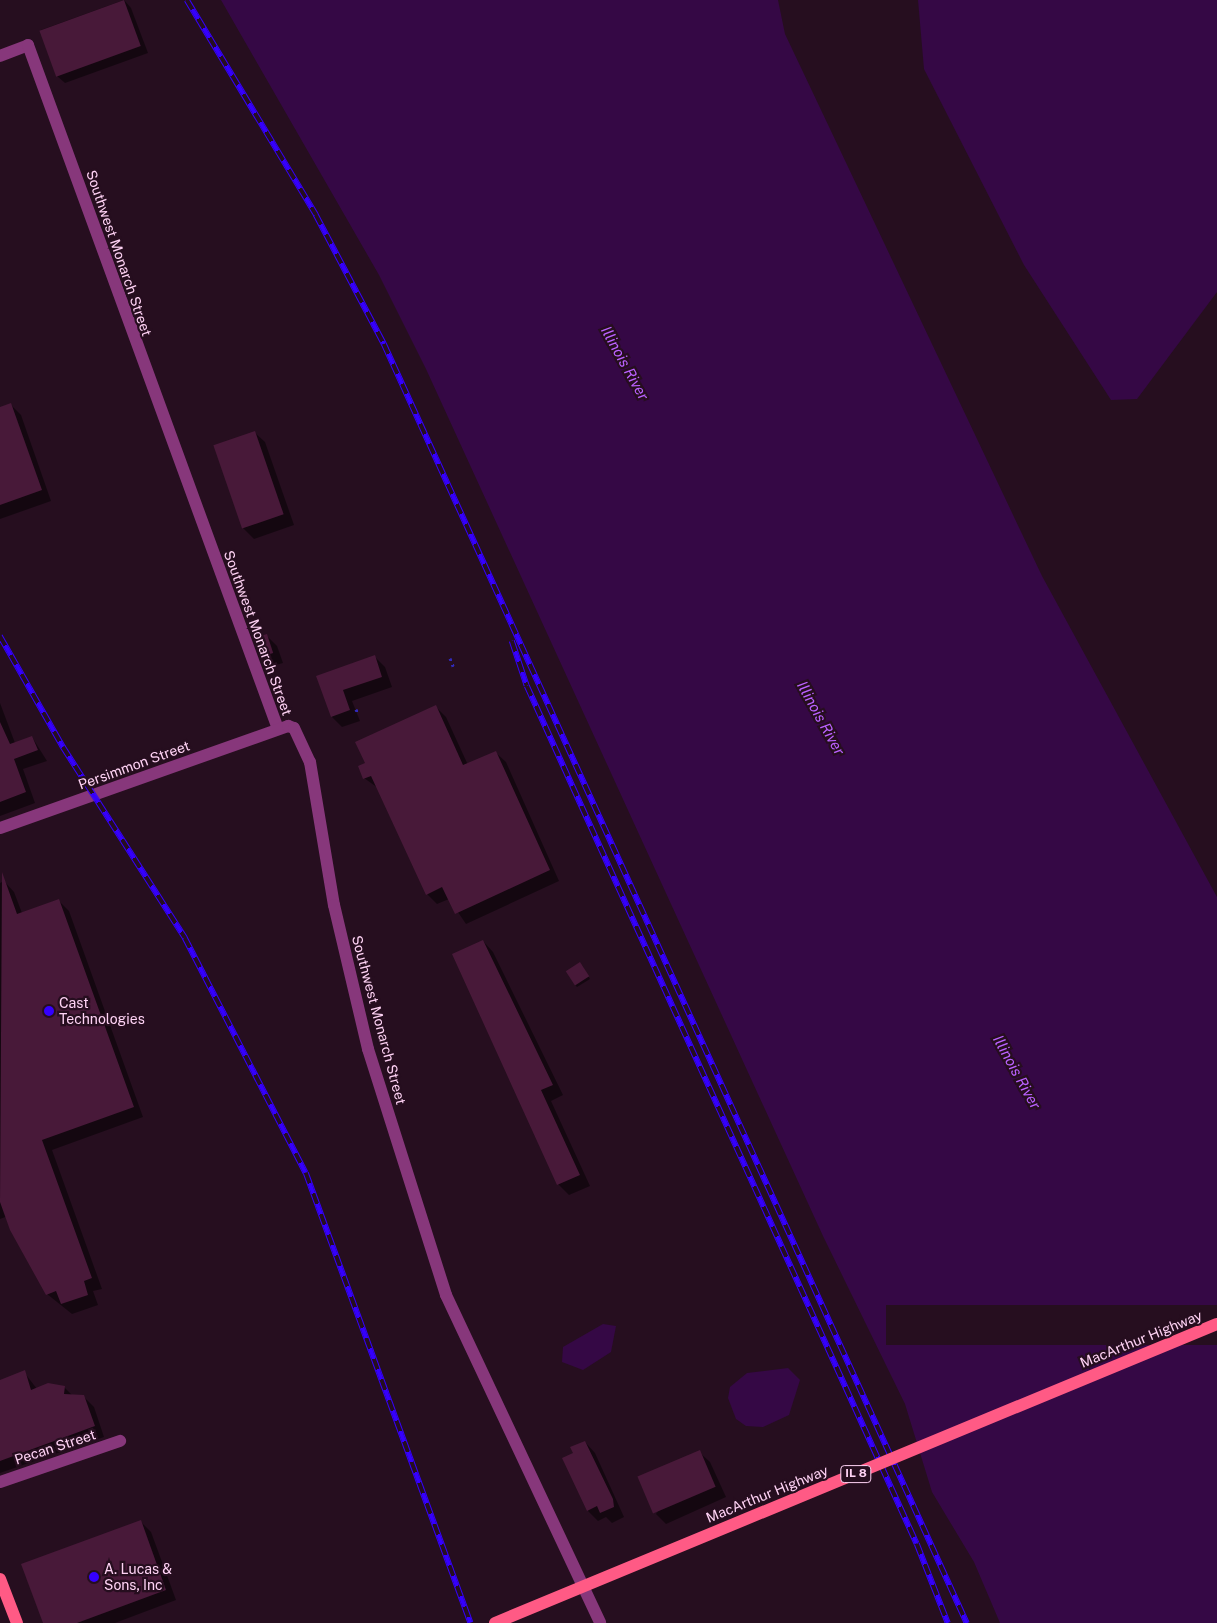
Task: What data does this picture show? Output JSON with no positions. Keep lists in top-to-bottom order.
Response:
{
  "streets": {
    "main road": ["MacArthur Highway", "IL 8"],
    "street": ["Southwest Monarch Street", "Persimmon Street", "Pecan Street"]
  },
  "crossings": [
    ["Southwest Monarch Street", "Persimmon Street"]
  ],
  "water": ["Illinois River"],
  "places": ["Cast Technologies", "A. Lucas & Sons, Inc"]
}
